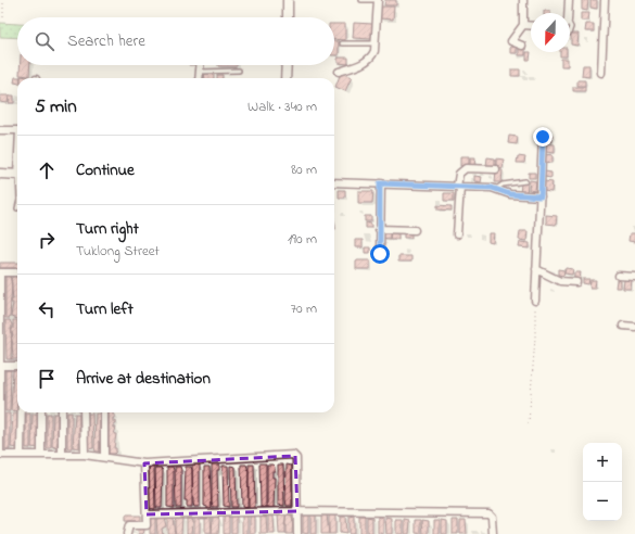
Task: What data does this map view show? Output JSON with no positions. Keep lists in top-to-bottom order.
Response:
{
  "north": "bottom",
  "page": {
    "search": "Search here",
    "heading": ["5 min", "Walk · 340 m"],
    "list": [
      ["Continue", "80 m"],
      ["Turn right", "Tuklong Street", "190 m"],
      ["Turn left", "70 m"],
      "Arrive at destination"
    ],
    "map_buttons": ["+", "−"]
  }
}
